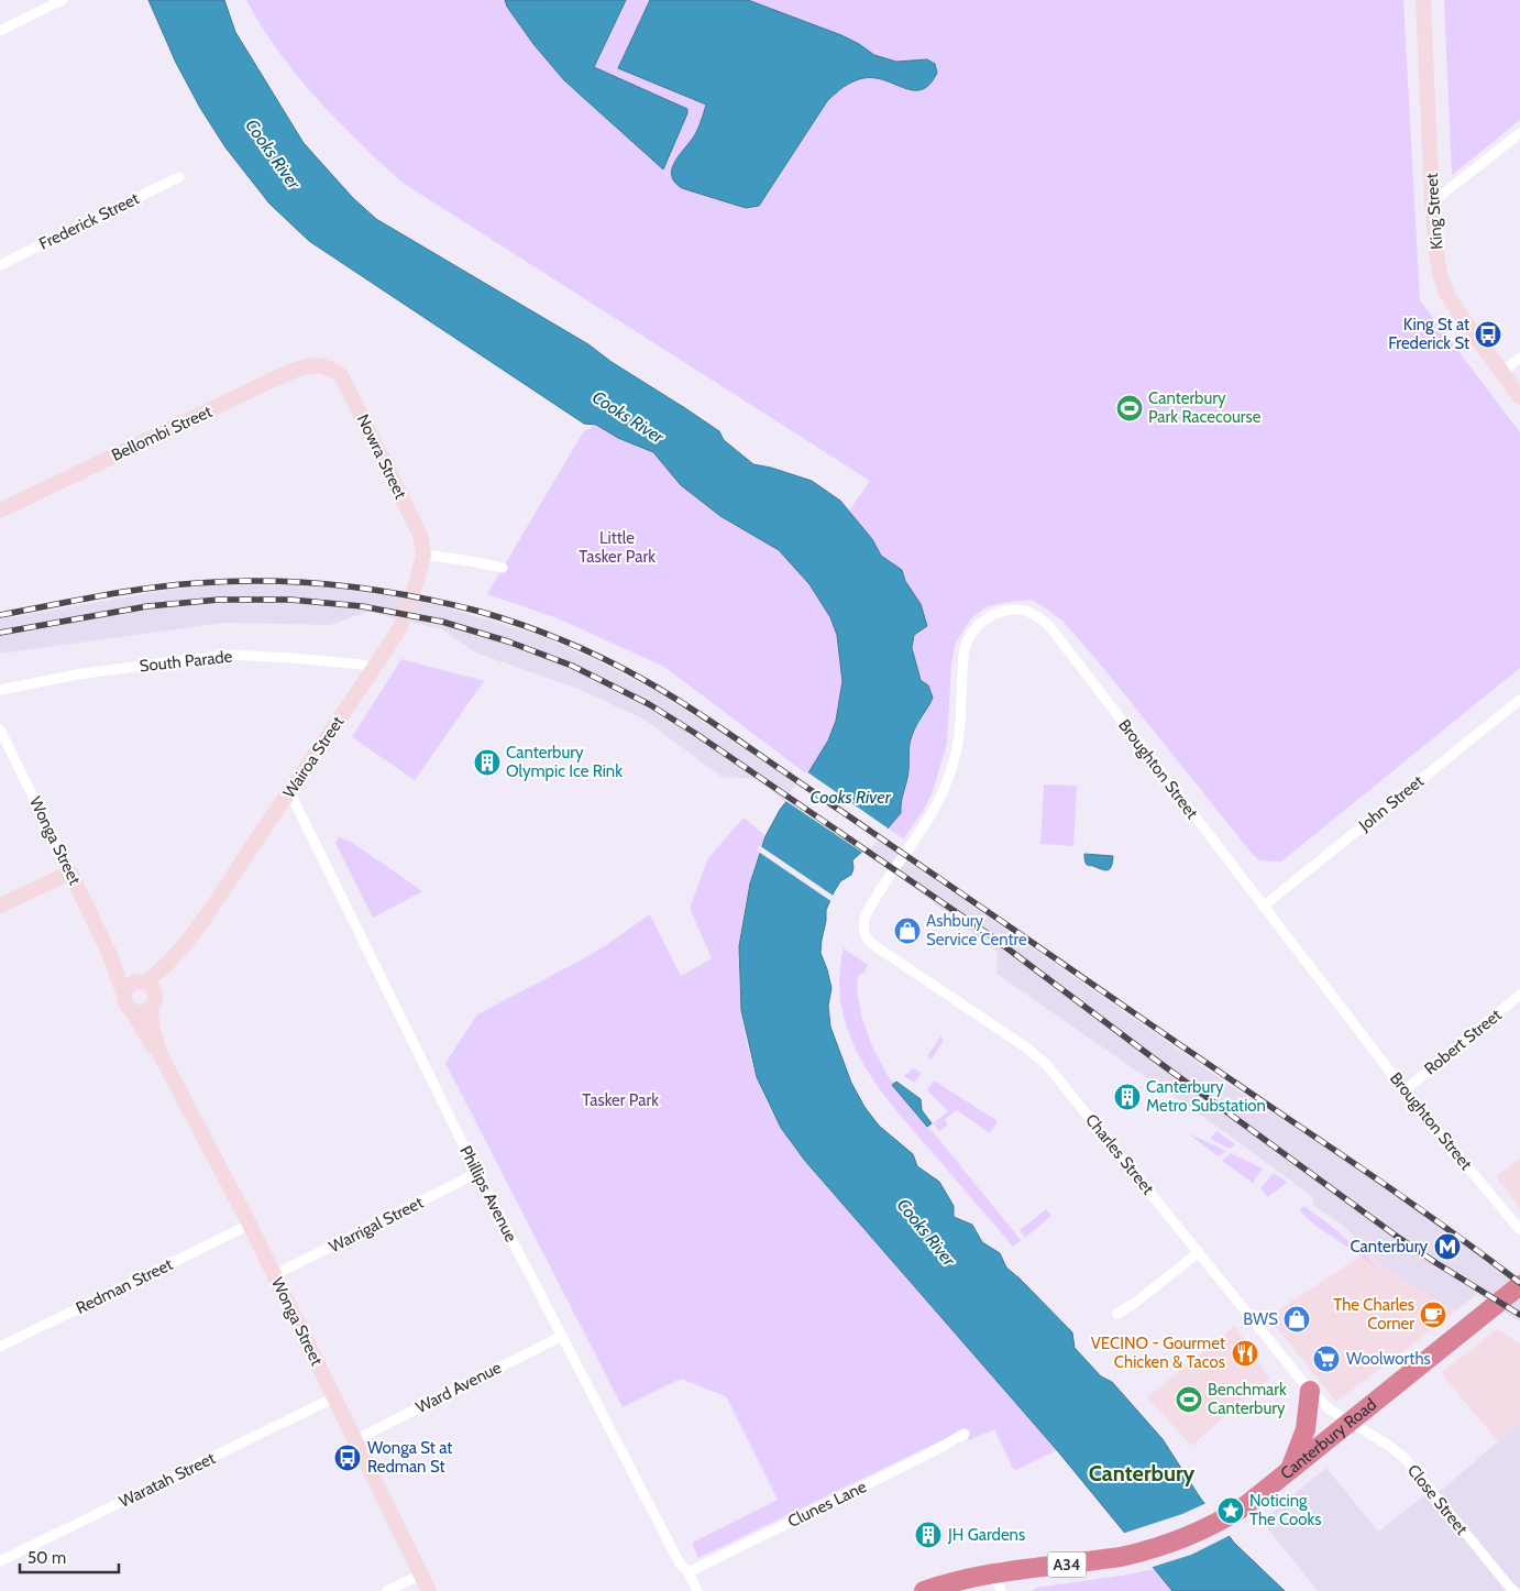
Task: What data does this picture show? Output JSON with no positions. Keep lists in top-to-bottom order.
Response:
{
  "streets": {
    "highway": ["Canterbury Road", "A34"],
    "street": [
      "King Street",
      "Frederick Street",
      "Bellombi Street",
      "Nowra Street",
      "South Parade",
      "Wairoa Street",
      "Broughton Street",
      "John Street",
      "Wonga Street",
      "Robert Street",
      "Charles Street",
      "Phillips Avenue",
      "Warrigal Street",
      "Redman Street",
      "Ward Avenue",
      "Waratah Street",
      "Close Street",
      "Clunes Lane"
    ]
  },
  "crossings": [
    ["Bellombi Street", "Nowra Street"],
    ["Nowra Street", "Wairoa Street"],
    ["South Parade", "Wairoa Street"],
    ["Wairoa Street", "Wonga Street"],
    ["Wairoa Street", "Phillips Avenue"],
    ["Broughton Street", "John Street"],
    ["Broughton Street", "Robert Street"],
    ["Broughton Street", "Charles Street"],
    ["Wonga Street", "Warrigal Street"],
    ["Wonga Street", "Redman Street"],
    ["Wonga Street", "Ward Avenue"],
    ["Wonga Street", "Waratah Street"],
    ["Charles Street", "Canterbury Road"],
    ["Charles Street", "Close Street"],
    ["Phillips Avenue", "Warrigal Street"],
    ["Phillips Avenue", "Ward Avenue"],
    ["Phillips Avenue", "Clunes Lane"],
    ["Canterbury Road", "Close Street"]
  ],
  "districts": ["Canterbury"],
  "water": ["Cooks River"],
  "parks": ["Little Tasker Park", "Tasker Park"],
  "places": {
    "bus stop": ["King St at Frederick St", "Wonga St at Redman St"],
    "sports": ["Canterbury Park Racecourse", "Benchmark Canterbury"],
    "building": ["Canterbury Olympic Ice Rink", "Canterbury Metro Substation", "JH Gardens"],
    "shop": ["Ashbury Service Centre", "BWS"],
    "metro station": ["Canterbury"],
    "cafe": ["The Charles Corner"],
    "restaurant": ["VECINO - Gourmet Chicken & Tacos"],
    "supermarket": ["Woolworths"],
    "place": ["Noticing The Cooks"]
  },
  "scale_bar": "50 m"
}
